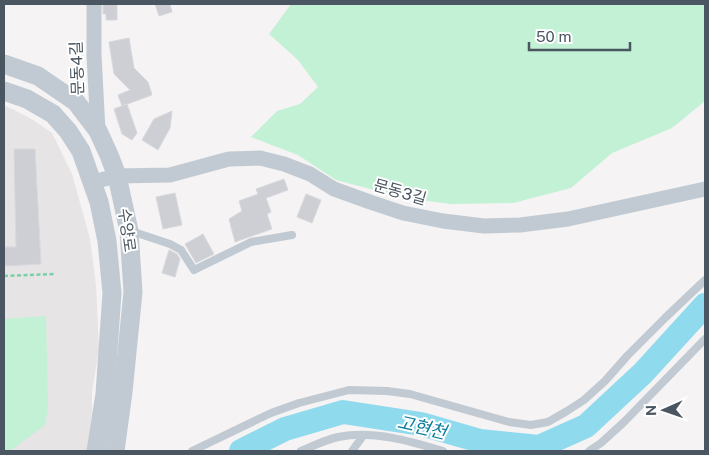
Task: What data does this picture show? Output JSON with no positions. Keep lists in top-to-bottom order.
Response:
{
  "streets": {
    "street": ["문동4길", "문동3길", "수양로"]
  },
  "crossings": [
    ["문동4길", "수양로"],
    ["문동3길", "수양로"]
  ],
  "water": ["고현천"],
  "scale_bar": "50 m",
  "north": "left"
}
